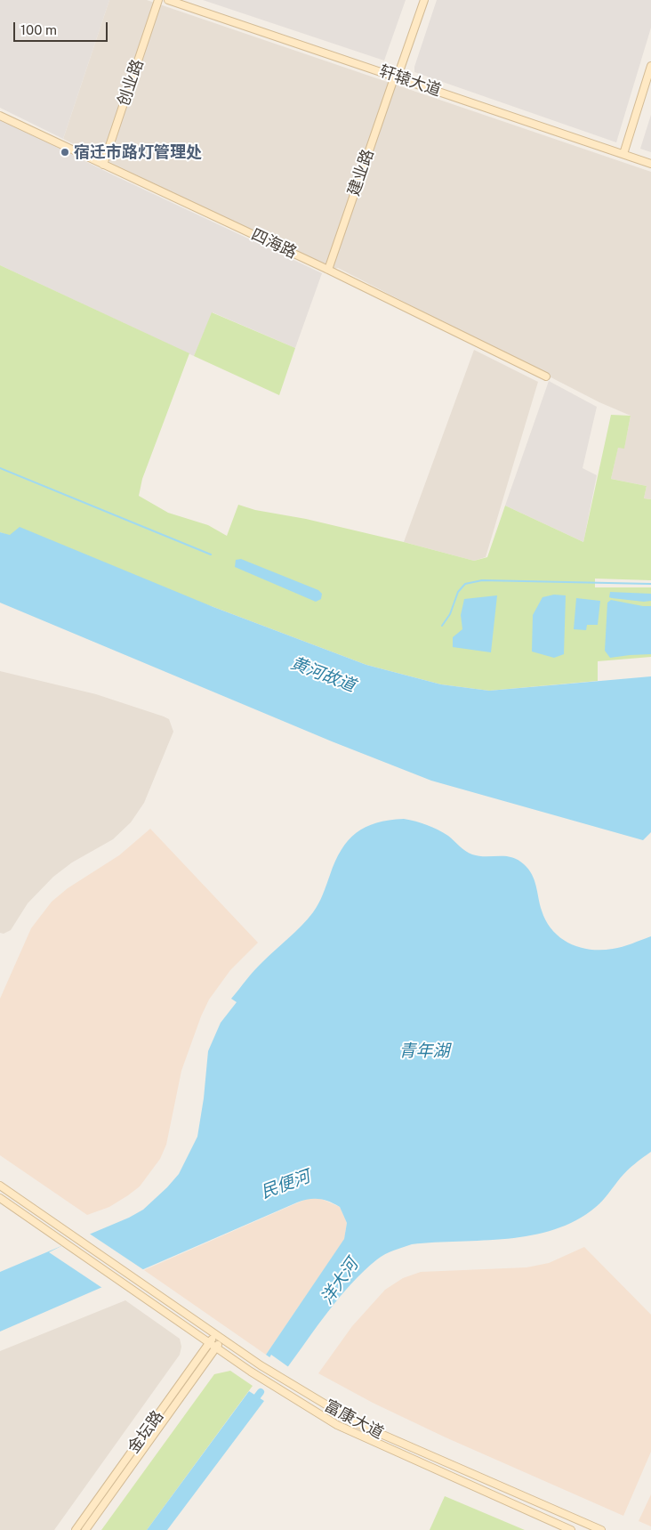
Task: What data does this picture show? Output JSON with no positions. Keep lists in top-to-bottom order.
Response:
{
  "streets": {
    "street": [
      "轩辕大道",
      "创业路",
      "建业路",
      "四海路",
      "富康大道",
      "金坛路"
    ]
  },
  "crossings": [
    ["轩辕大道", "建业路"],
    ["创业路", "四海路"],
    ["建业路", "四海路"],
    ["富康大道", "金坛路"]
  ],
  "water": [
    "黄河故道",
    "青年湖",
    "民便河",
    "洋大河"
  ],
  "places": ["宿迁市路灯管理处"],
  "scale_bar": "100 m"
}
